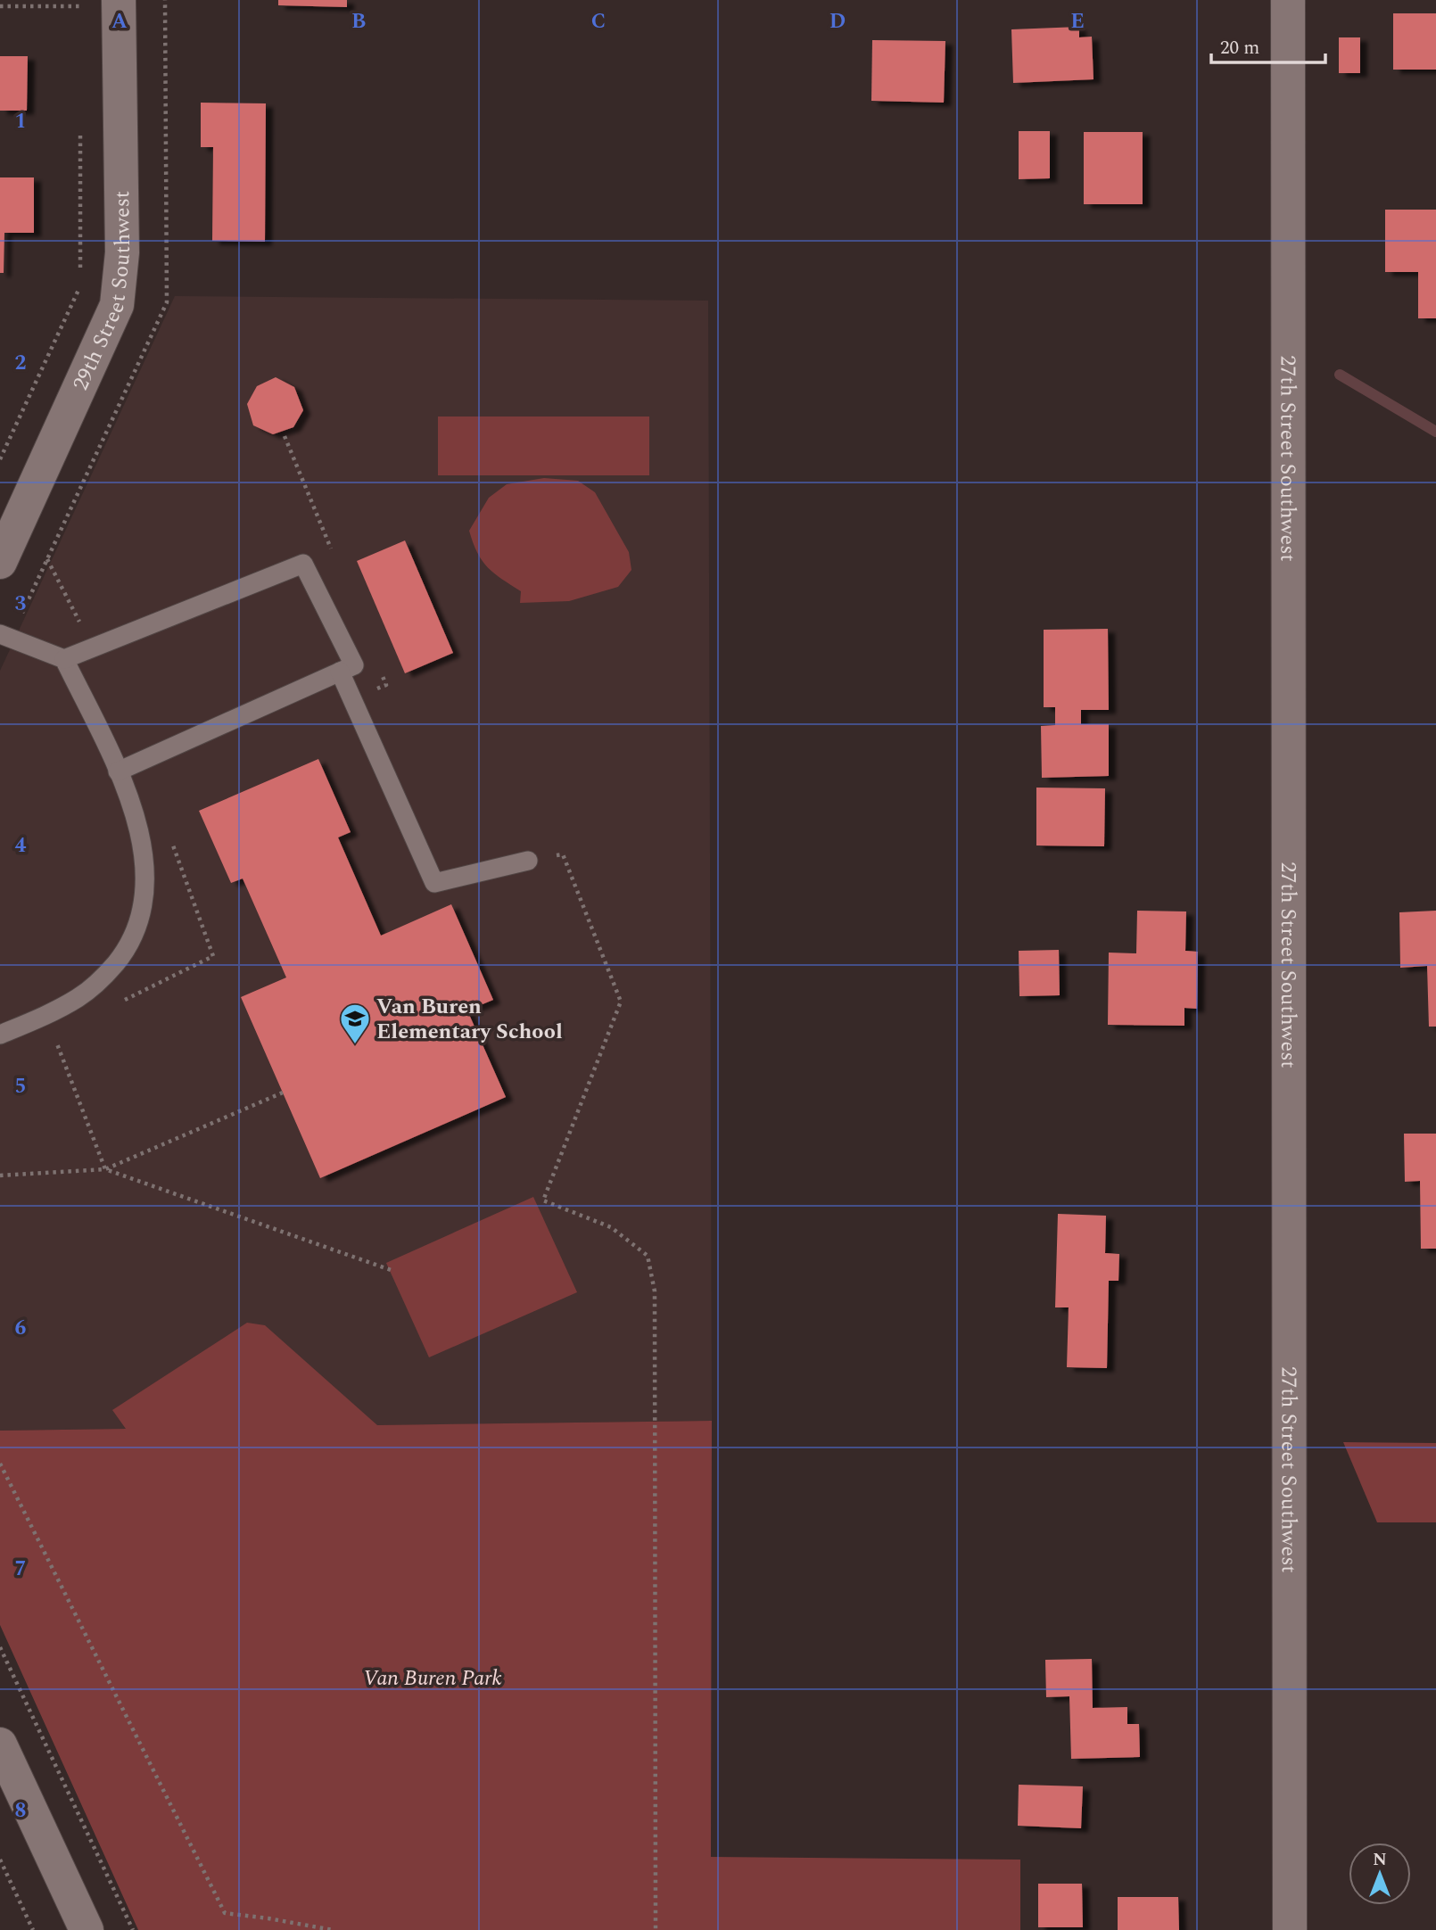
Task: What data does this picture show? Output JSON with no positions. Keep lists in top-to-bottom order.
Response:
{
  "streets": {
    "street": ["29th Street Southwest", "27th Street Southwest"]
  },
  "parks": ["Van Buren Park"],
  "places": {
    "school or university": ["Van Buren Elementary School"]
  },
  "scale_bar": "20 m",
  "north": "top",
  "grid": {
    "columns": [
      "A",
      "B",
      "C",
      "D",
      "E"
    ],
    "rows": [
      "1",
      "2",
      "3",
      "4",
      "5",
      "6",
      "7",
      "8"
    ]
  }
}
